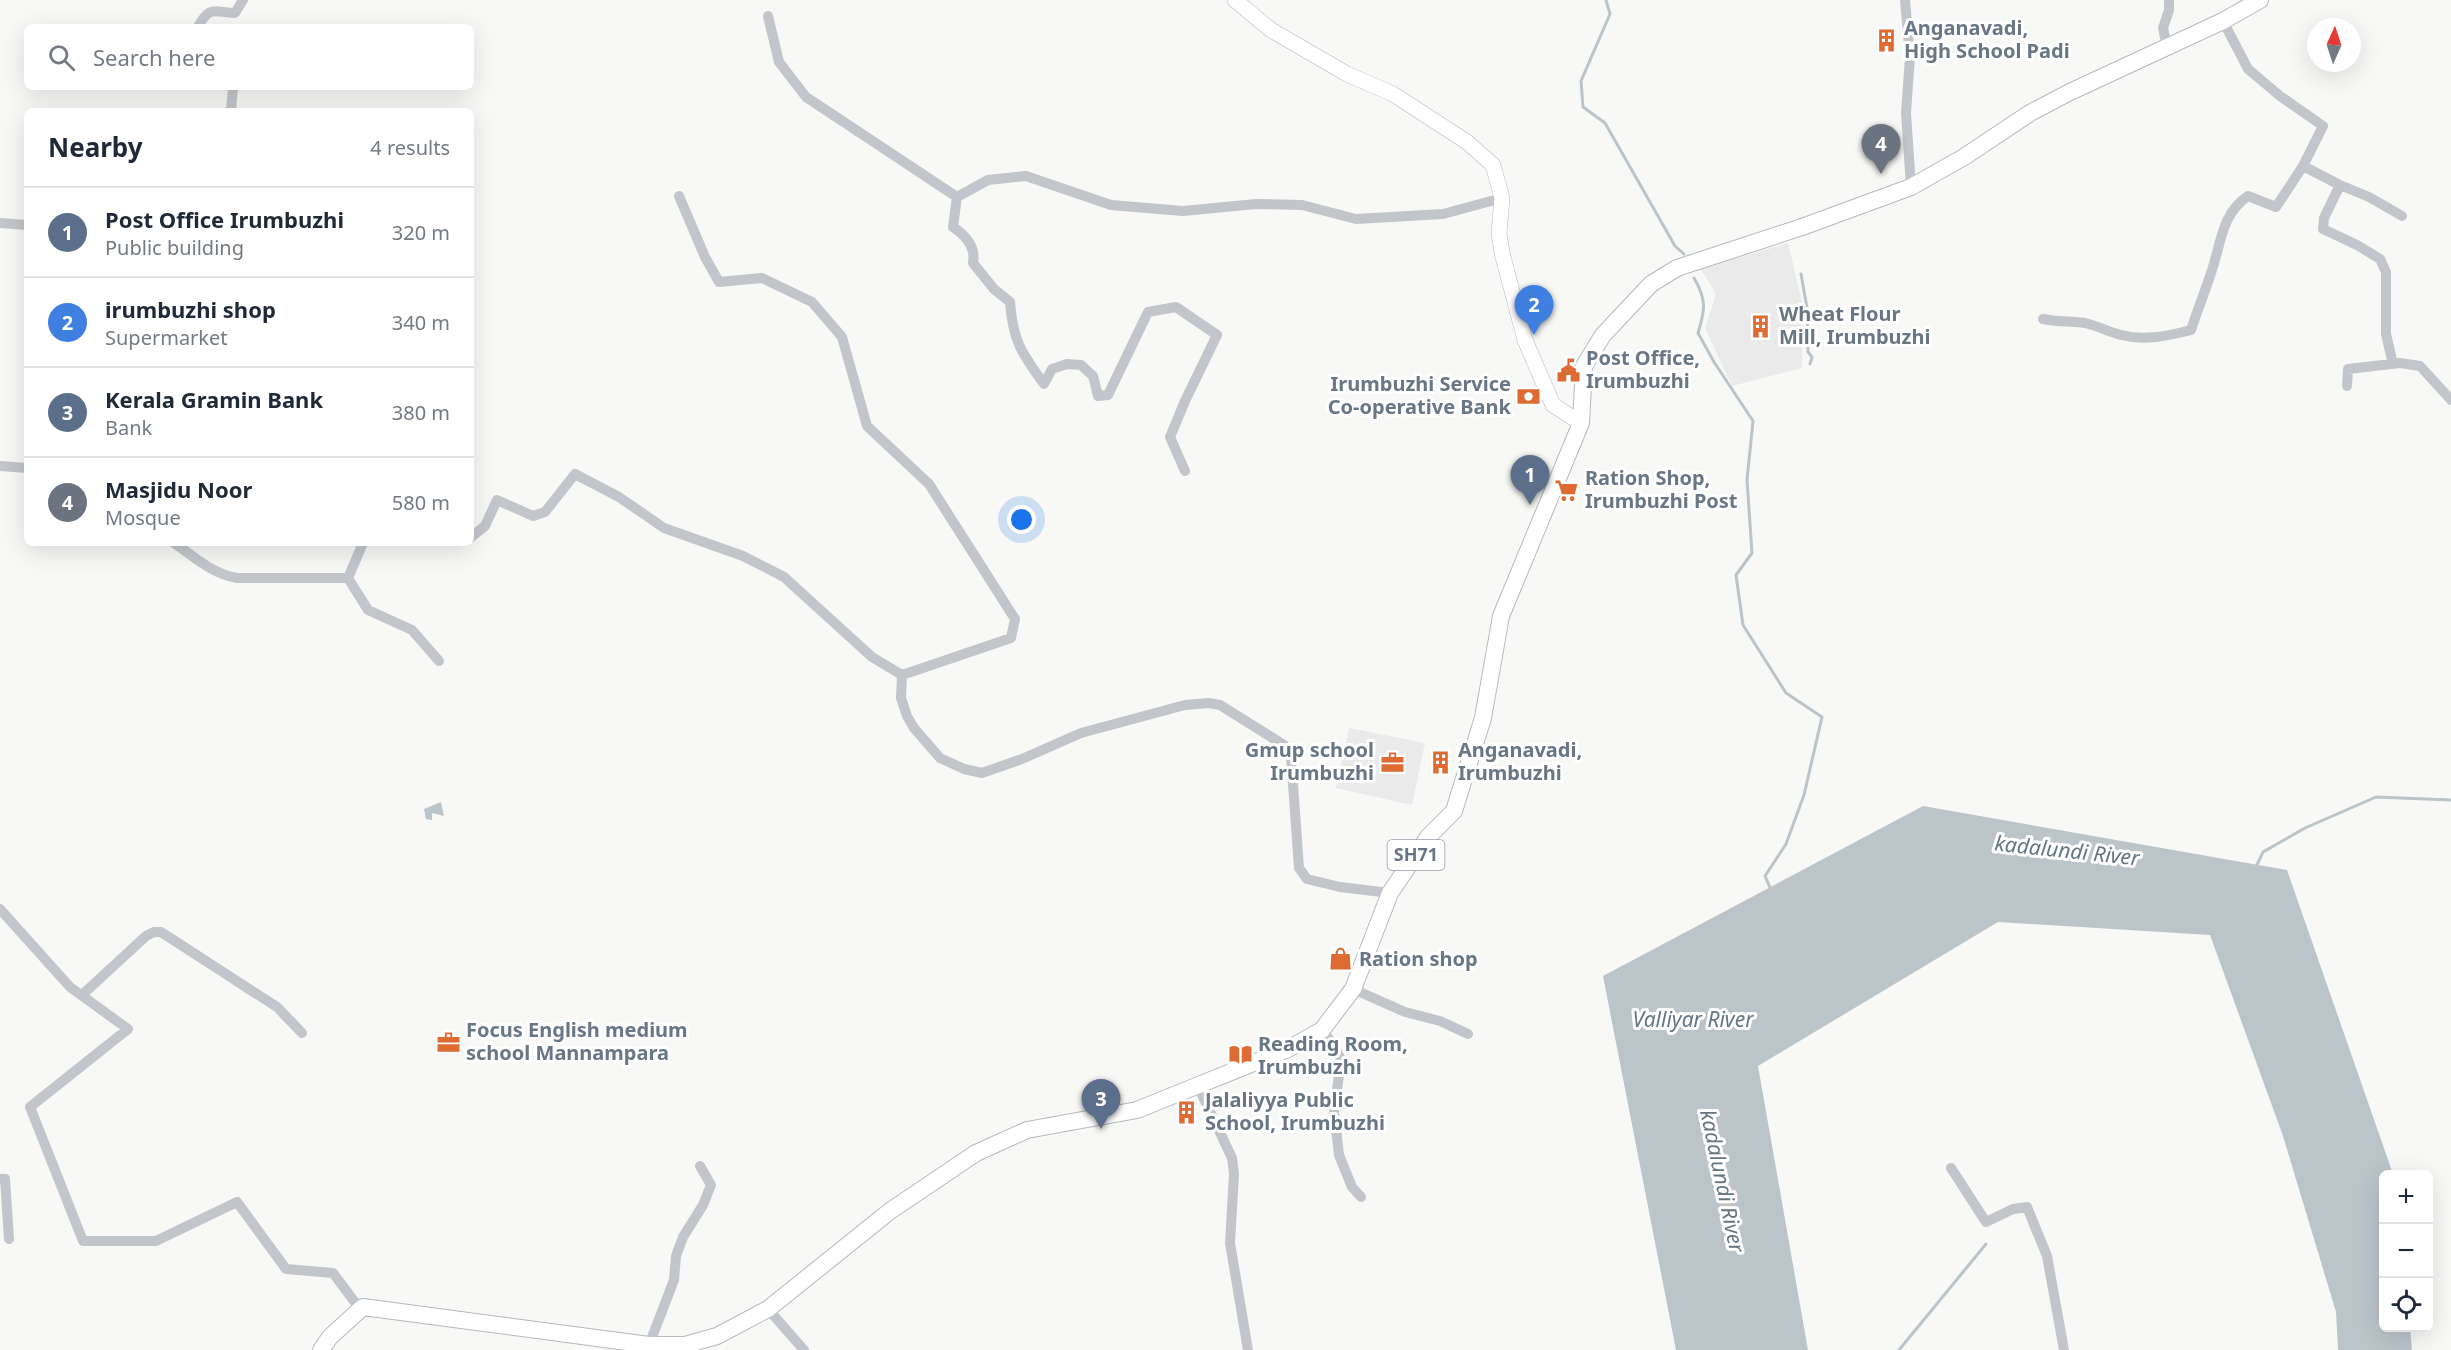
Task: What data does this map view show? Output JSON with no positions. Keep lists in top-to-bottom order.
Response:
{
  "streets": {
    "main road": ["SH71"]
  },
  "water": ["kadalundi River", "Valliyar River"],
  "places": {
    "building": [
      "Anganavadi, High School Padi",
      "Wheat Flour Mill, Irumbuzhi",
      "Anganavadi, Irumbuzhi",
      "Jalaliyya Public School, Irumbuzhi"
    ],
    "public building": ["Post Office, Irumbuzhi"],
    "bank": ["Irumbuzhi Service Co-operative Bank"],
    "supermarket": ["Ration Shop, Irumbuzhi Post"],
    "office": ["Gmup school Irumbuzhi", "Focus English medium school Mannampara"],
    "shop": ["Ration shop"],
    "library": ["Reading Room, Irumbuzhi"]
  },
  "north": "top",
  "page": {
    "search": "Search here",
    "heading": ["Nearby", "4 results"],
    "pins": [
      "4",
      "2",
      "1",
      "3"
    ],
    "list": [
      {
        "mark": "1",
        "name": "Post Office Irumbuzhi",
        "note": "Public building",
        "value": "320 m"
      },
      {
        "mark": "2",
        "name": "irumbuzhi shop",
        "note": "Supermarket",
        "value": "340 m"
      },
      {
        "mark": "3",
        "name": "Kerala Gramin Bank",
        "note": "Bank",
        "value": "380 m"
      },
      {
        "mark": "4",
        "name": "Masjidu Noor",
        "note": "Mosque",
        "value": "580 m"
      }
    ],
    "map_buttons": ["+", "−"]
  }
}
